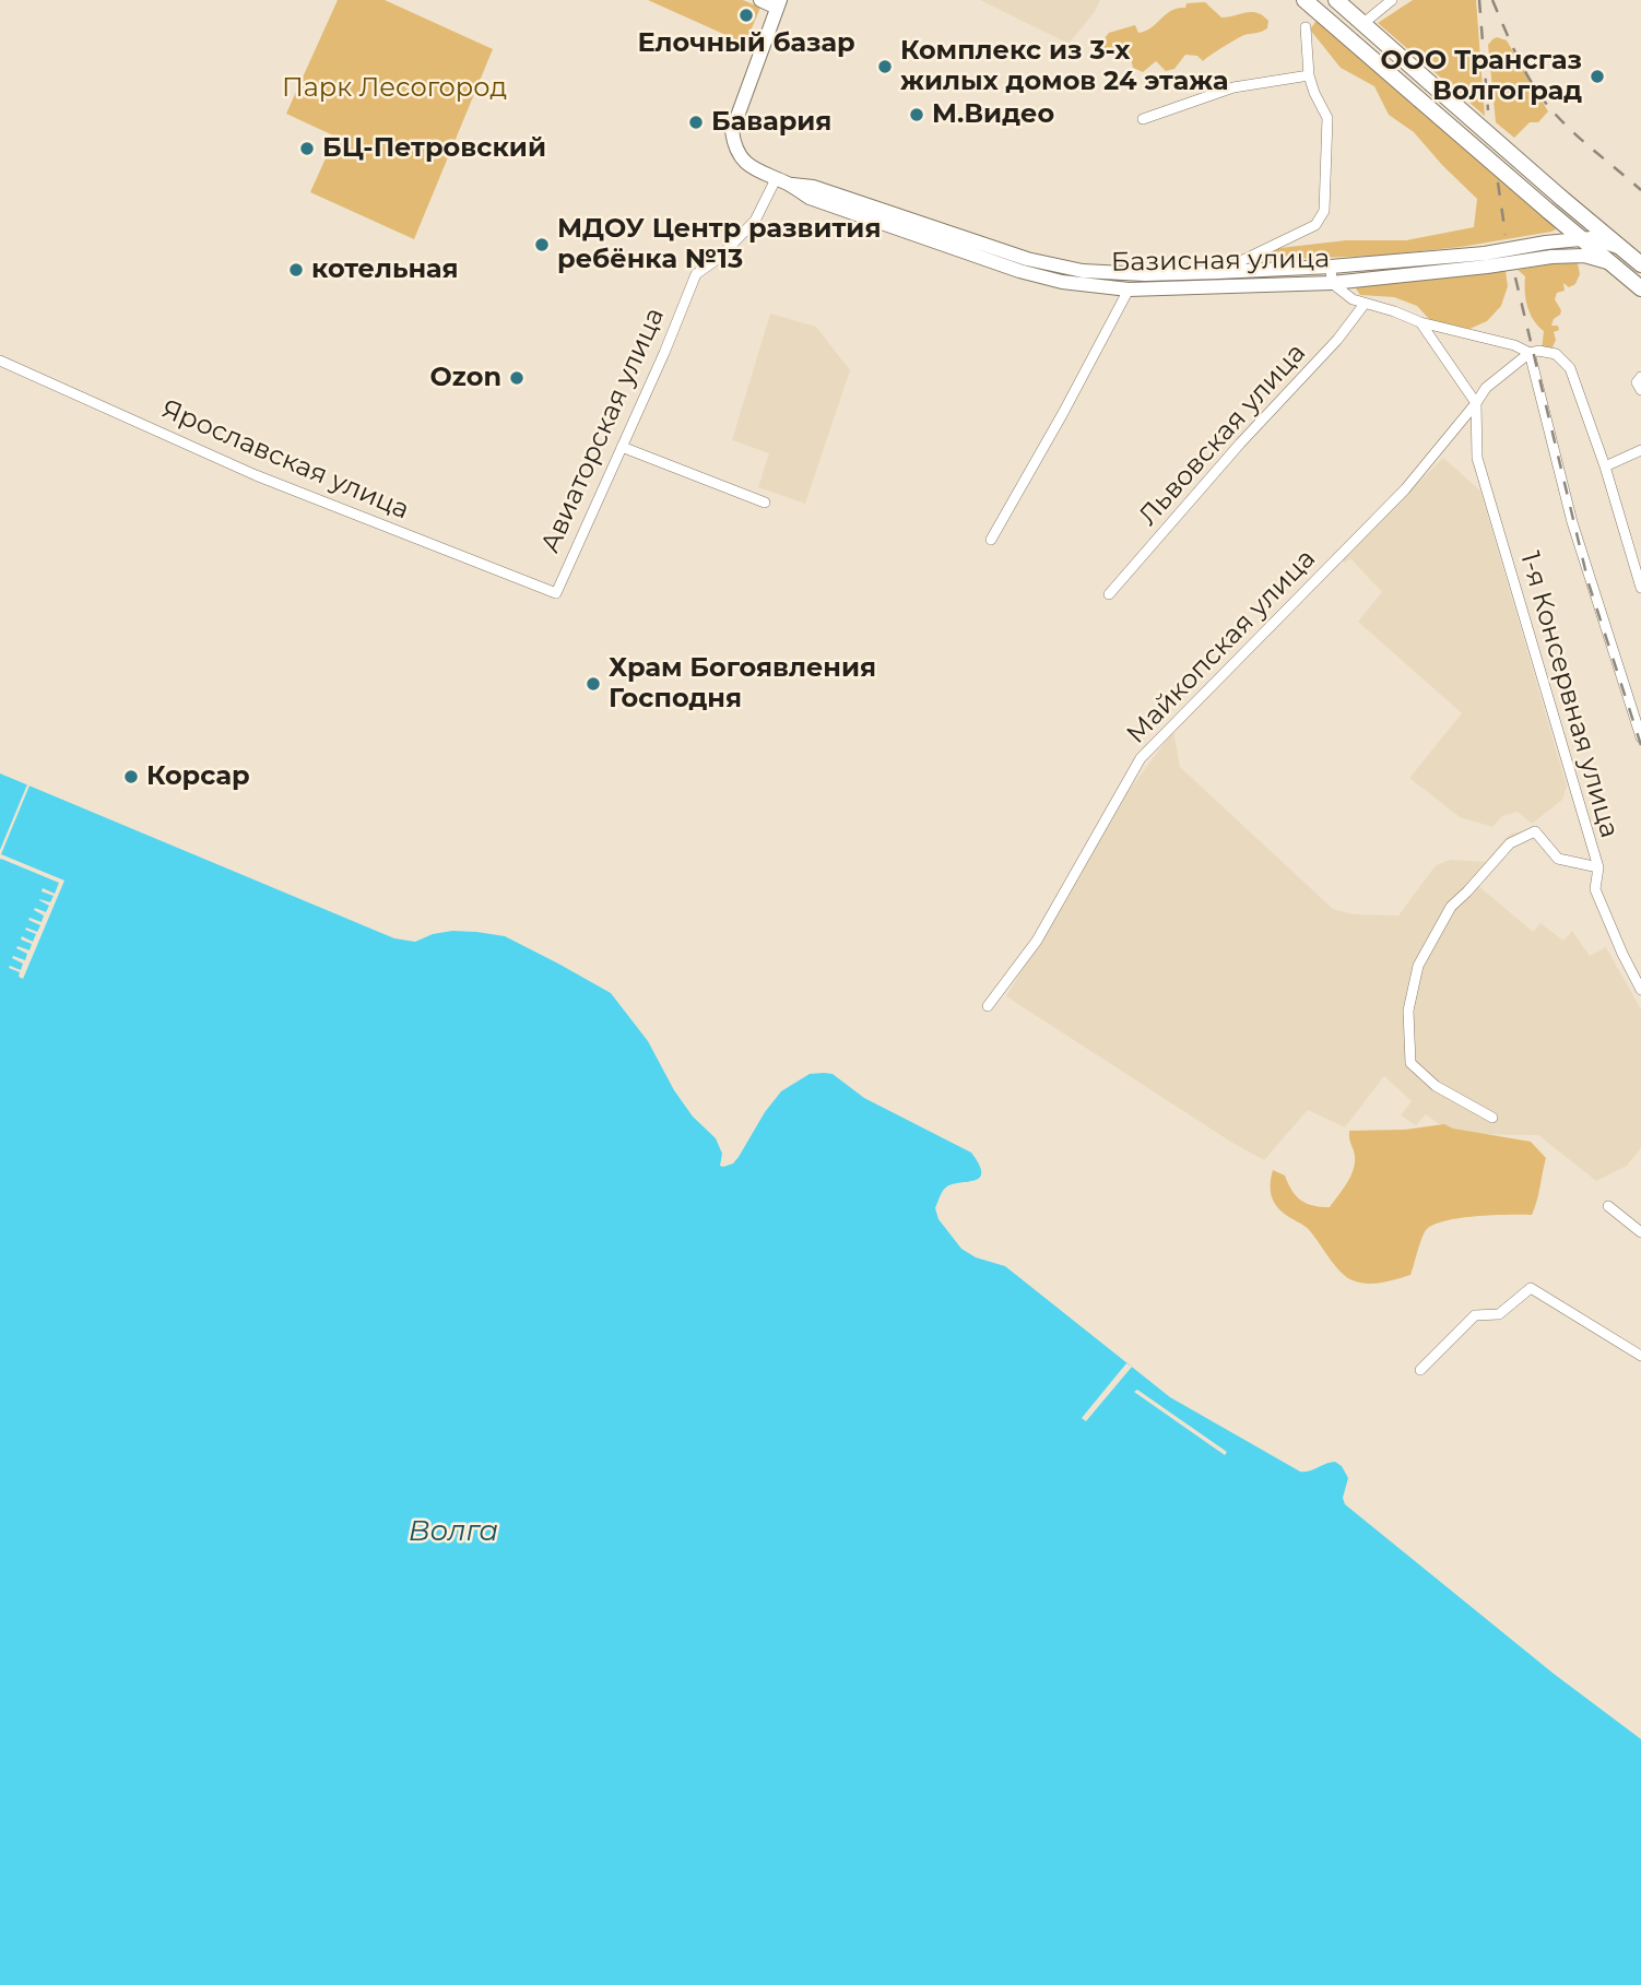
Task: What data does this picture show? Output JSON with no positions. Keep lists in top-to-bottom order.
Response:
{
  "streets": {
    "street": [
      "Базисная улица",
      "Авиаторская улица",
      "Львовская улица",
      "Ярославская улица",
      "Майкопская улица",
      "1-я Консервная улица"
    ]
  },
  "crossings": [
    ["Базисная улица", "Авиаторская улица"],
    ["Авиаторская улица", "Ярославская улица"],
    ["Майкопская улица", "1-я Консервная улица"]
  ],
  "water": ["Волга"],
  "parks": ["Парк Лесогород"],
  "places": [
    "Елочный базар",
    "Комплекс из 3-х жилых домов 24 этажа",
    "ООО Трансгаз Волгоград",
    "M.Видео",
    "Бавария",
    "БЦ-Петровский",
    "МДОУ Центр развития ребёнка №13",
    "котельная",
    "Ozon",
    "Храм Богоявления Господня",
    "Корсар"
  ]
}
